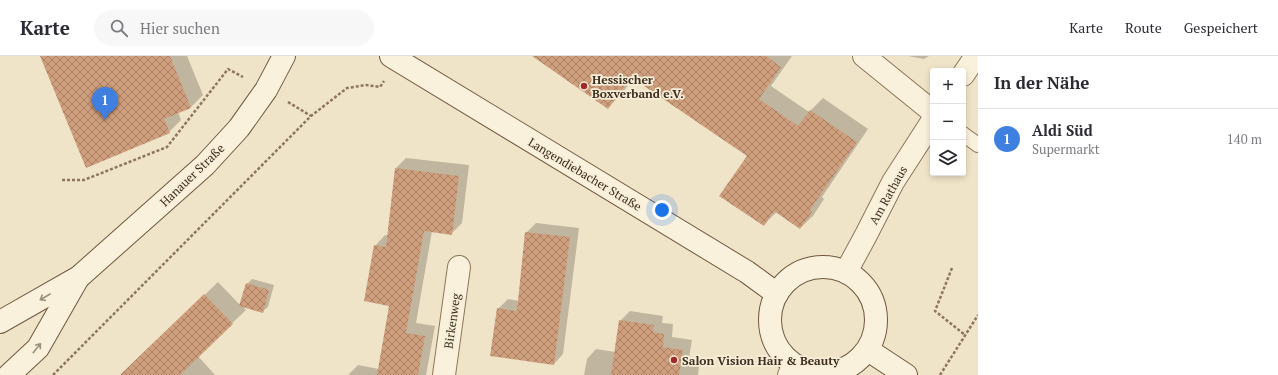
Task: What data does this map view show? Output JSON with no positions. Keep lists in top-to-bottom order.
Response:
{
  "streets": {
    "street": [
      "Langendiebacher Straße",
      "Hanauer Straße",
      "Am Rathaus",
      "Birkenweg"
    ]
  },
  "crossings": [
    ["Langendiebacher Straße", "Am Rathaus"]
  ],
  "places": ["Hessischer Boxverband e.V.", "Salon Vision Hair & Beauty"],
  "page": {
    "header": "Karte",
    "search": "Hier suchen",
    "nav": ["Karte", "Route", "Gespeichert"],
    "heading": "In der Nähe",
    "map_buttons": ["+", "−"],
    "pins": "1",
    "list": [
      {
        "mark": "1",
        "name": "Aldi Süd",
        "note": "Supermarkt",
        "value": "140 m"
      }
    ]
  }
}
